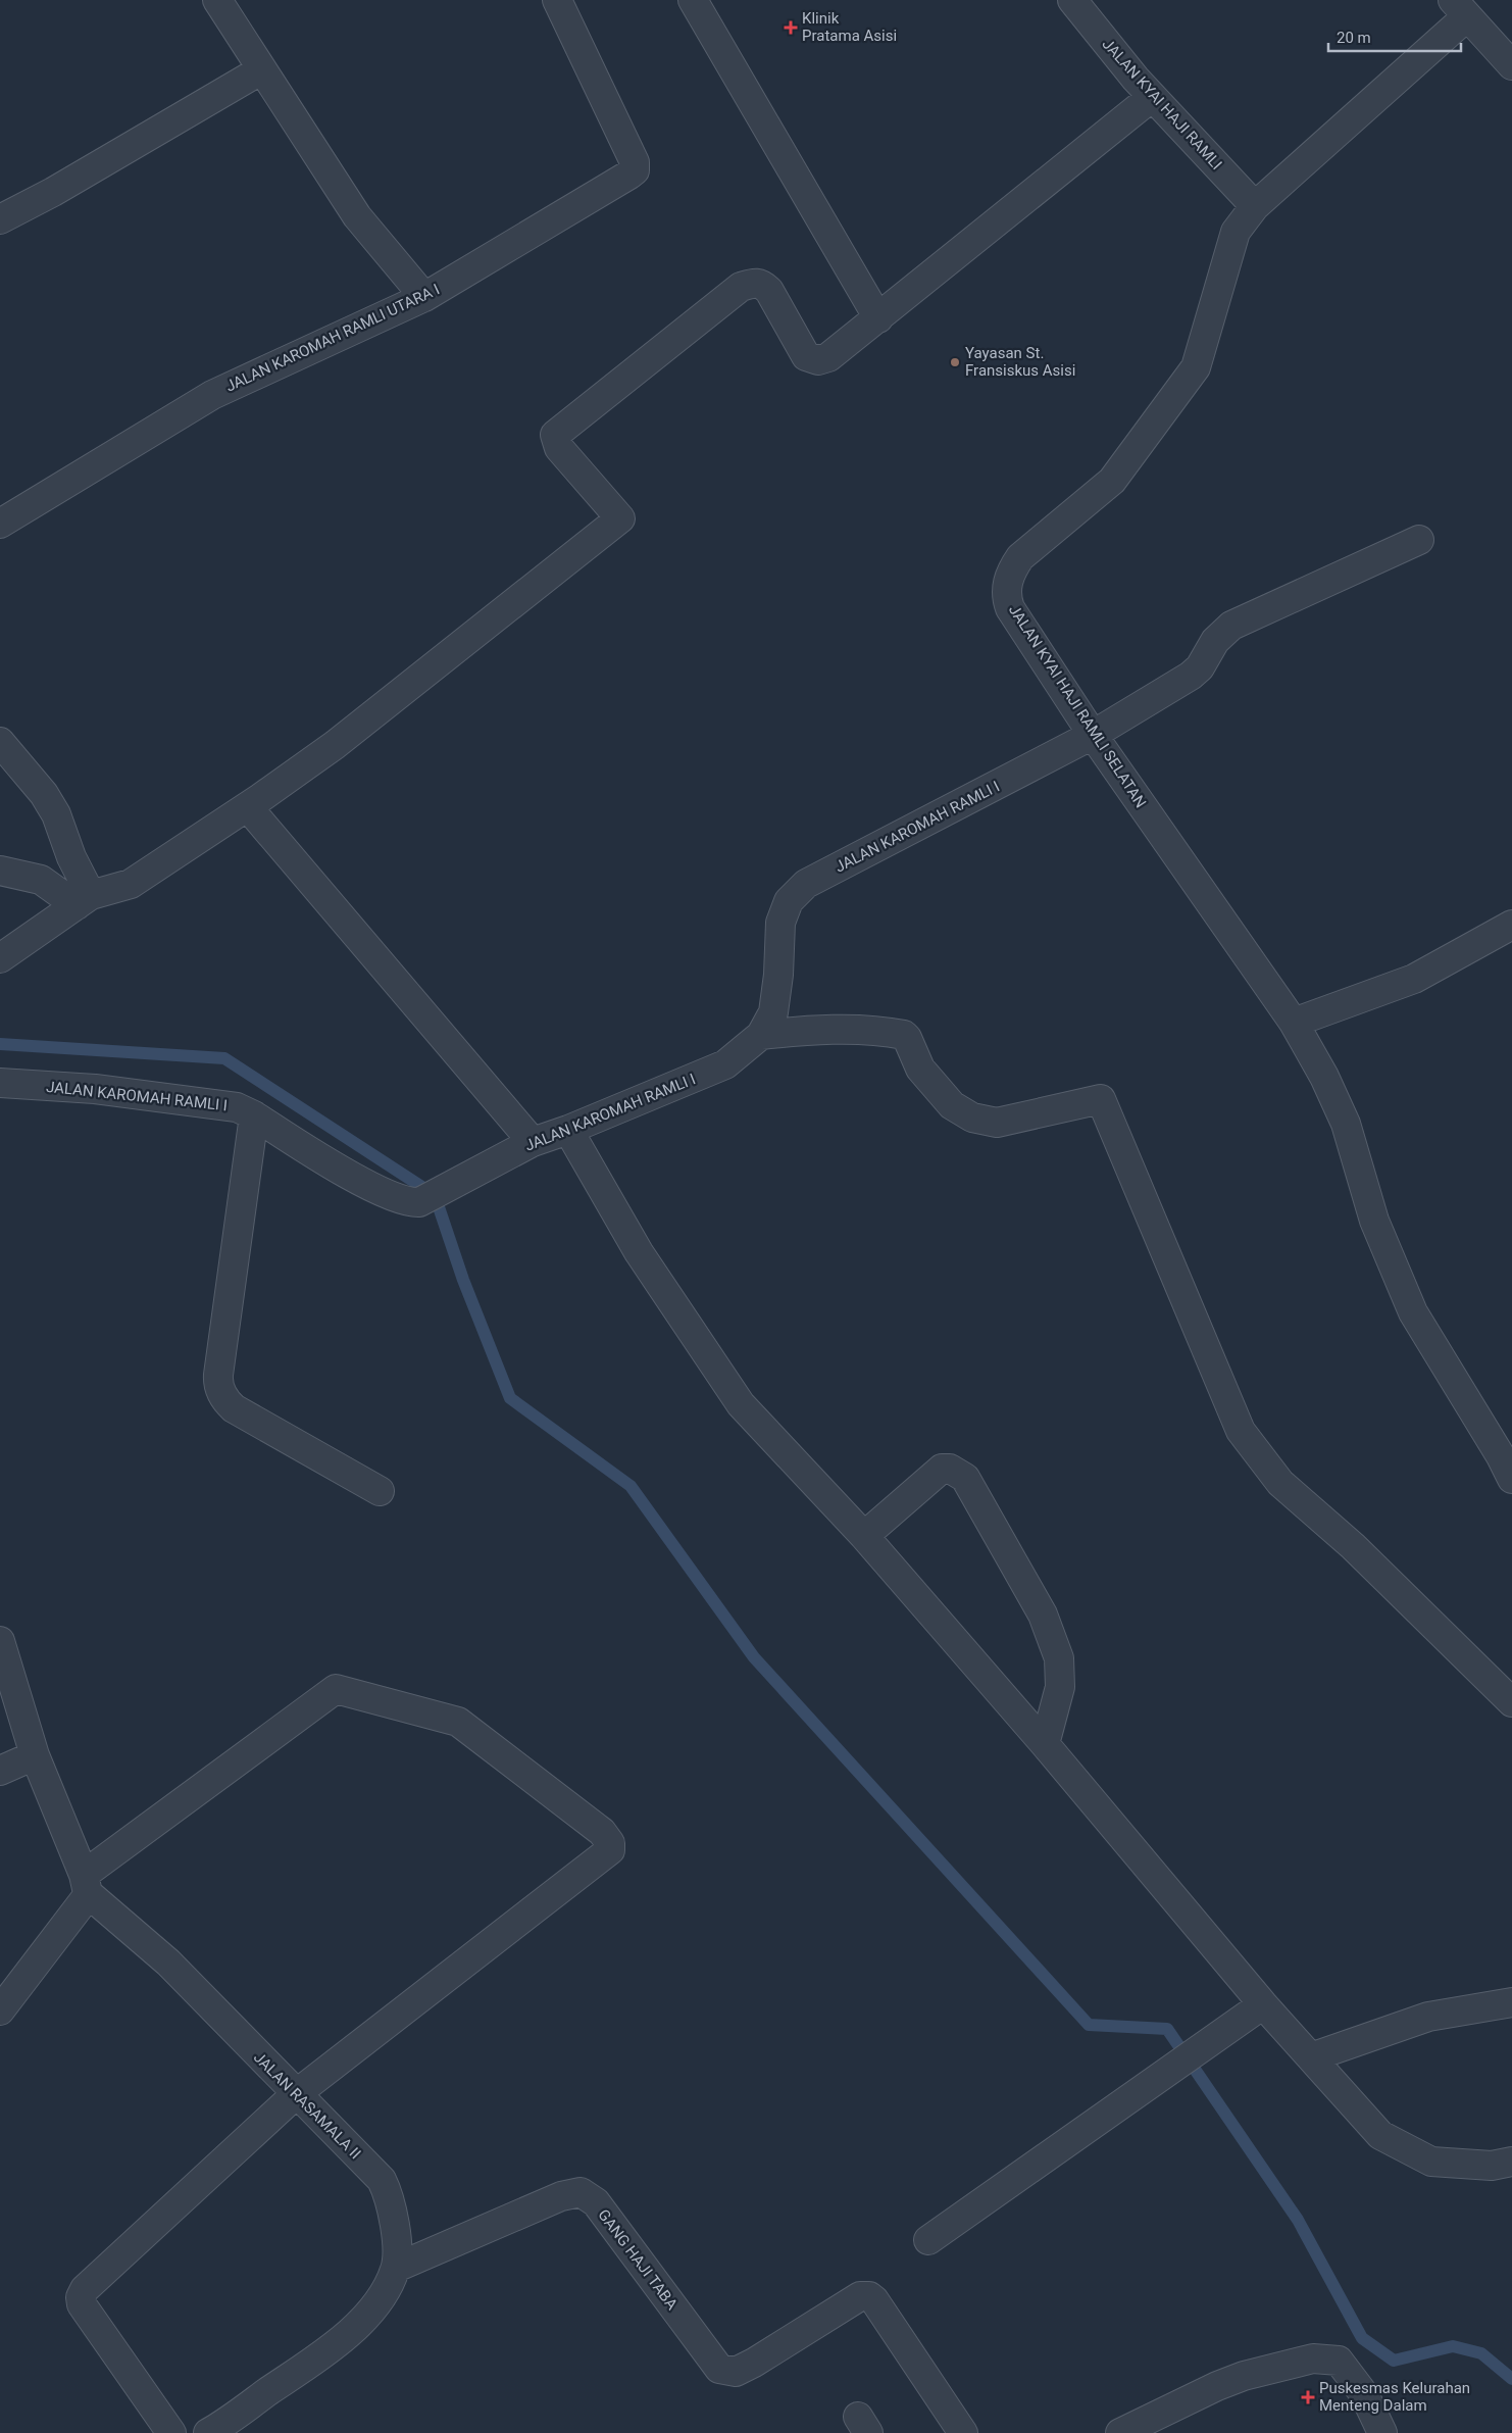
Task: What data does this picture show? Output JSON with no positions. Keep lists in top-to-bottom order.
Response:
{
  "streets": {
    "street": [
      "JALAN KYAI HAJI RAMLI",
      "JALAN KAROMAH RAMLI UTARA I",
      "JALAN KYAI HAJI RAMLI SELATAN",
      "JALAN KAROMAH RAMLI I",
      "JALAN RASAMALA II",
      "GANG HAJI TABA"
    ]
  },
  "crossings": [
    ["JALAN KYAI HAJI RAMLI", "JALAN KYAI HAJI RAMLI SELATAN"],
    ["JALAN KYAI HAJI RAMLI SELATAN", "JALAN KAROMAH RAMLI I"],
    ["JALAN RASAMALA II", "GANG HAJI TABA"]
  ],
  "places": {
    "health": ["Klinik Pratama Asisi", "Puskesmas Kelurahan Menteng Dalam"],
    "other": ["Yayasan St. Fransiskus Asisi"]
  },
  "scale_bar": "20 m"
}
